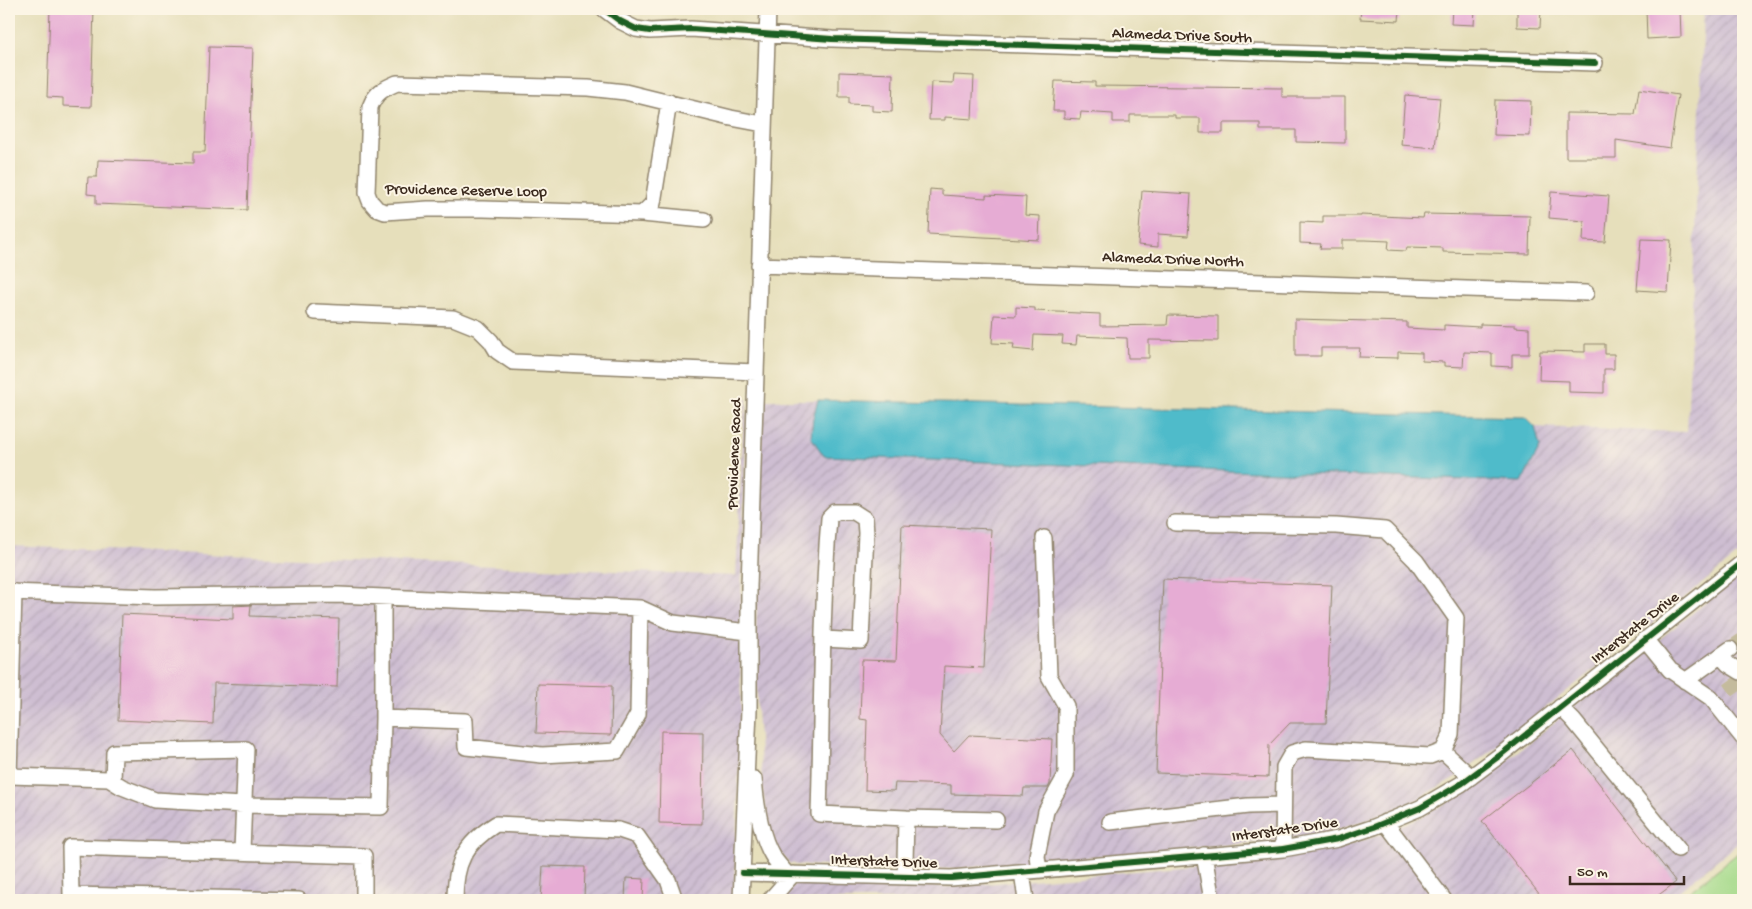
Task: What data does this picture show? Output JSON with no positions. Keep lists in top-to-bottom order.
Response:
{
  "streets": {
    "street": [
      "Alameda Drive South",
      "Providence Reserve Loop",
      "Alameda Drive North",
      "Providence Road",
      "Interstate Drive"
    ]
  },
  "crossings": [
    ["Alameda Drive South", "Providence Road"],
    ["Alameda Drive North", "Providence Road"],
    ["Providence Road", "Interstate Drive"]
  ],
  "scale_bar": "50 m"
}
